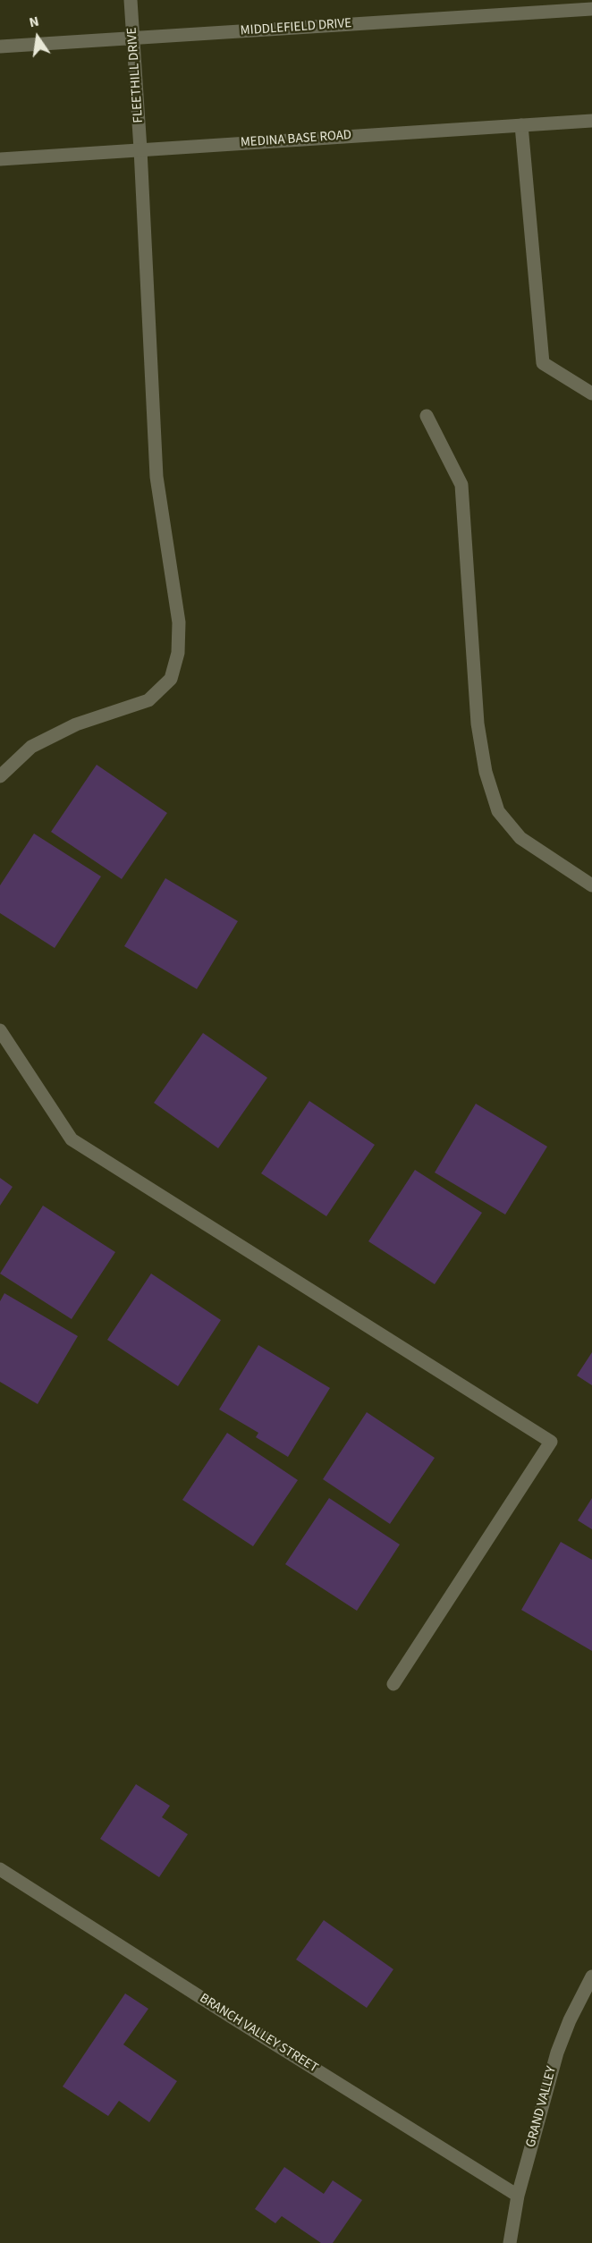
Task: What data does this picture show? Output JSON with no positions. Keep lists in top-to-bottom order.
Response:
{
  "streets": {
    "street": [
      "MIDDLEFIELD DRIVE",
      "FLEETHILL DRIVE",
      "MEDINA BASE ROAD",
      "BRANCH VALLEY STREET",
      "GRAND VALLEY"
    ]
  },
  "crossings": [
    ["MIDDLEFIELD DRIVE", "FLEETHILL DRIVE"],
    ["FLEETHILL DRIVE", "MEDINA BASE ROAD"],
    ["BRANCH VALLEY STREET", "GRAND VALLEY"]
  ],
  "north": "top"
}
